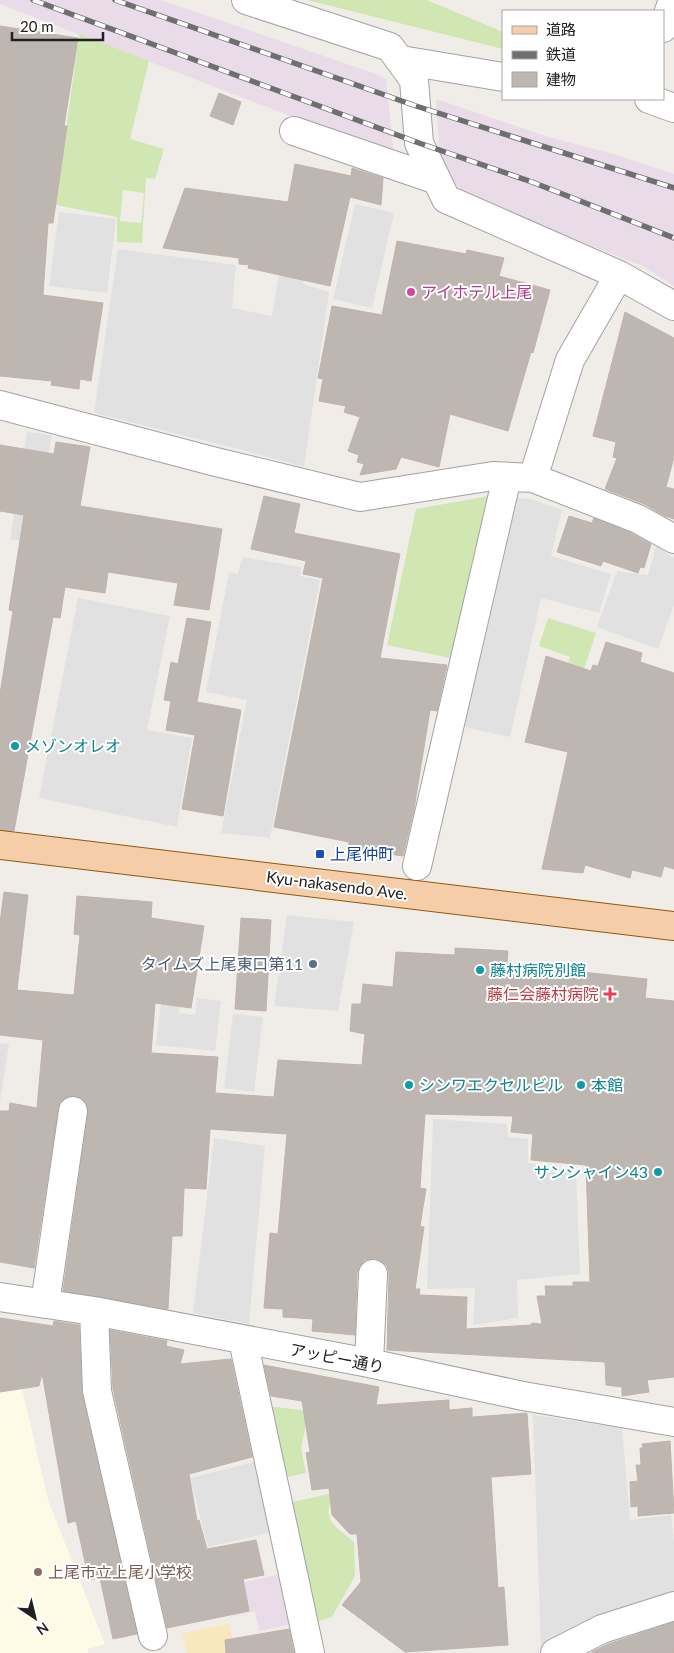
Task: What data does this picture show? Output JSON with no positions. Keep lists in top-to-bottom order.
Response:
{
  "streets": {
    "main road": ["Kyu-nakasendo Ave."],
    "street": ["アッピー通り"]
  },
  "places": {
    "other": [
      "アイホテル上尾",
      "メゾンオレオ",
      "タイムズ上尾東口第11",
      "藤村病院別館",
      "シンワエクセルビル",
      "本館",
      "サンシャイン43",
      "上尾市立上尾小学校"
    ],
    "transit": ["上尾仲町"],
    "health": ["藤仁会藤村病院"]
  },
  "legend": ["道路", "鉄道", "建物"],
  "scale_bar": "20 m",
  "north": "bottom right"
}
